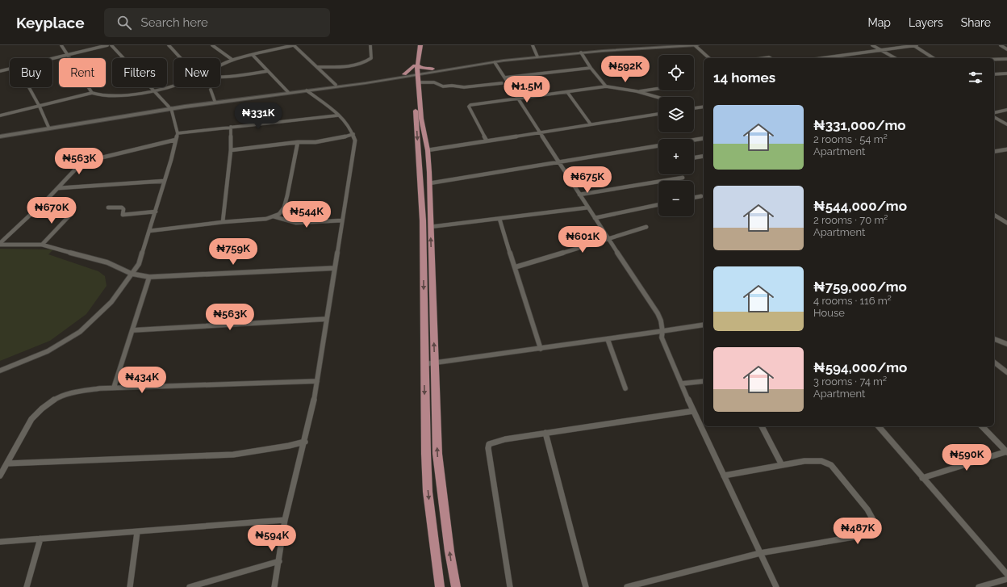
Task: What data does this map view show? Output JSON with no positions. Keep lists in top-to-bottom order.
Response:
{
  "page": {
    "header": "Keyplace",
    "search": "Search here",
    "nav": ["Map", "Layers", "Share"],
    "map_buttons": ["+", "−"],
    "price": [
      "₦592K",
      "₦1.5M",
      "₦331K",
      "₦563K",
      "₦675K",
      "₦670K",
      "₦544K",
      "₦601K",
      "₦759K",
      "₦563K",
      "₦434K",
      "₦590K",
      "₦487K",
      "₦594K"
    ],
    "chip": [
      "Buy",
      "Rent",
      "Filters",
      "New"
    ],
    "heading": "14 homes",
    "list": [
      {
        "name": "₦331,000/mo",
        "note": "2 rooms · 54 m² · Apartment"
      },
      {
        "name": "₦544,000/mo",
        "note": "2 rooms · 70 m² · Apartment"
      },
      {
        "name": "₦759,000/mo",
        "note": "4 rooms · 116 m² · House"
      },
      {
        "name": "₦594,000/mo",
        "note": "3 rooms · 74 m² · Apartment"
      }
    ]
  }
}
